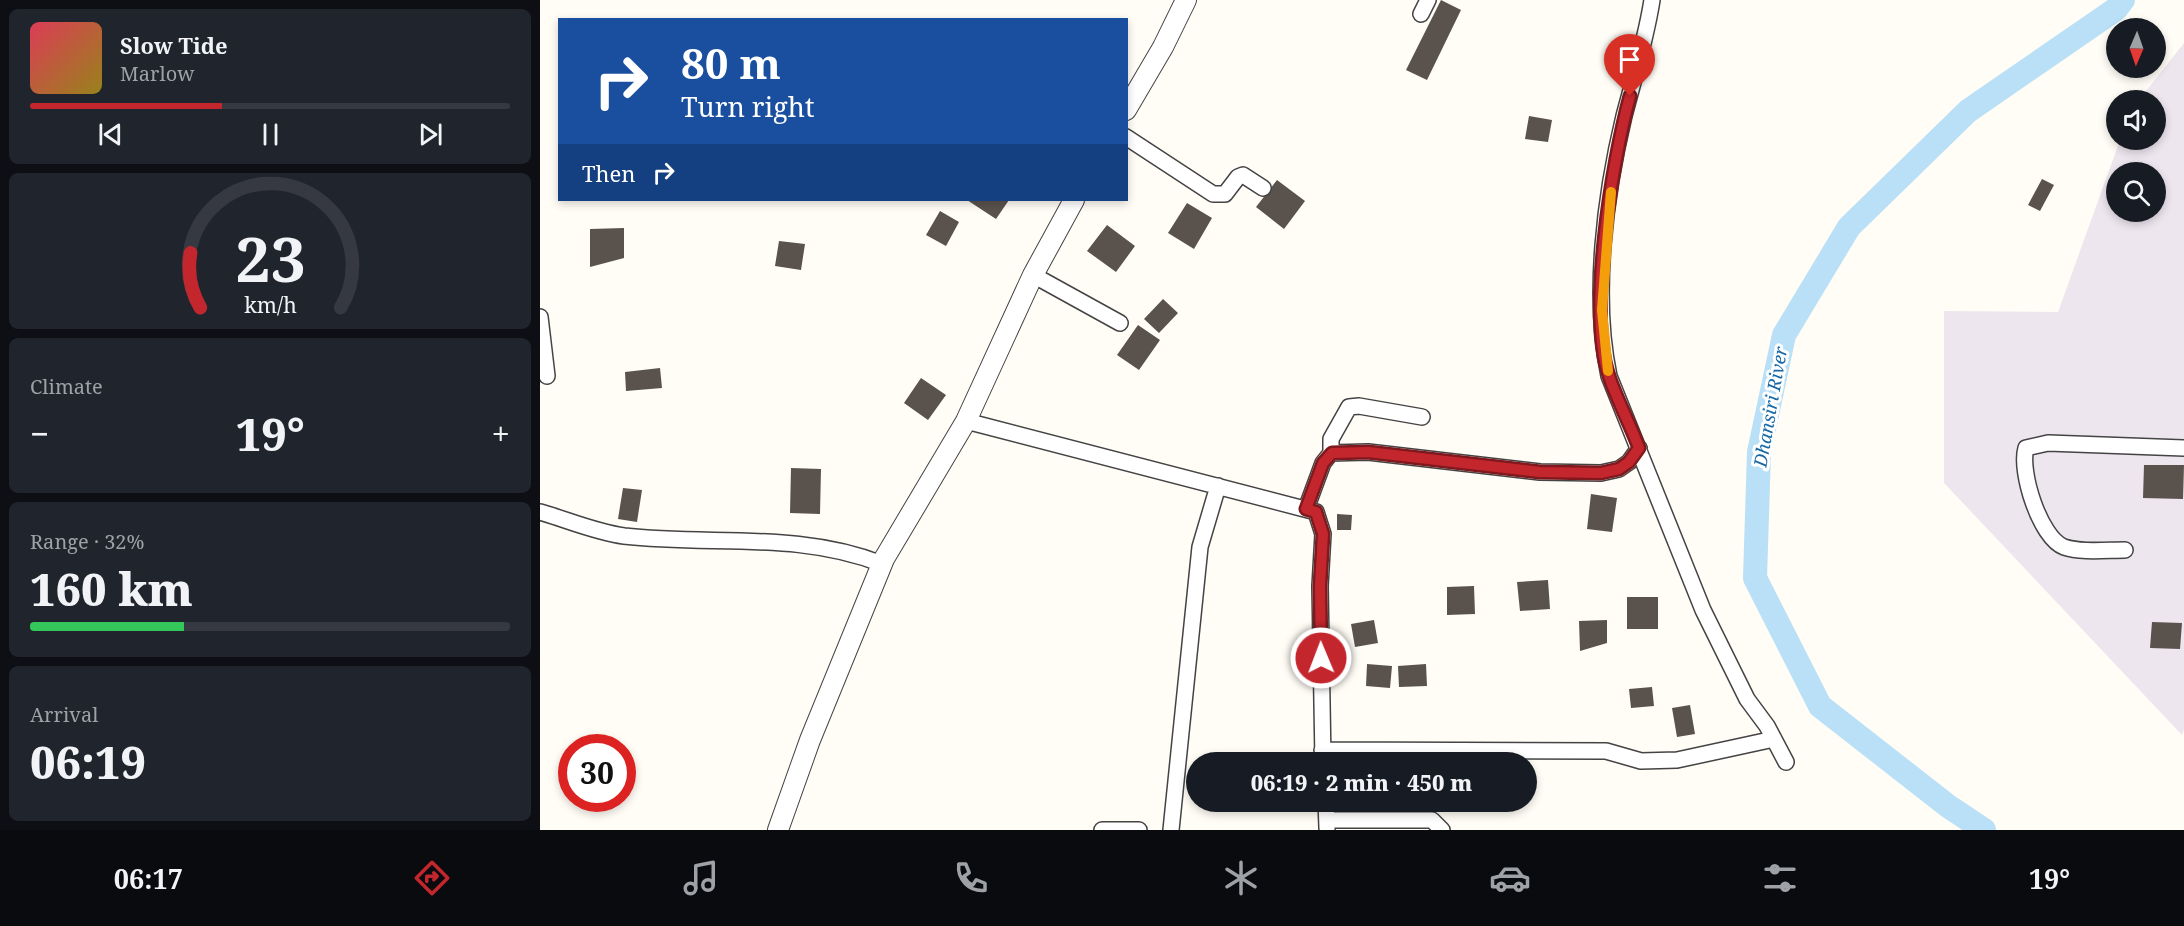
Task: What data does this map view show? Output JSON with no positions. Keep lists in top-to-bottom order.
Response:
{
  "water": ["Dhansiri River"],
  "north": "bottom",
  "page": {
    "turn": ["80 m", "Turn right"],
    "song": ["Slow Tide", "Marlow"],
    "then": "Then",
    "tile": [
      "Climate",
      ["Range · 32%", "160 km"],
      ["Arrival", "06:19"]
    ],
    "heat": ["−", "19°", "+"],
    "limit": "30",
    "trip": "06:19 · 2 min · 450 m",
    "tabs": ["06:17", "19°"],
    "gauge": ["23", "km/h"]
  }
}
